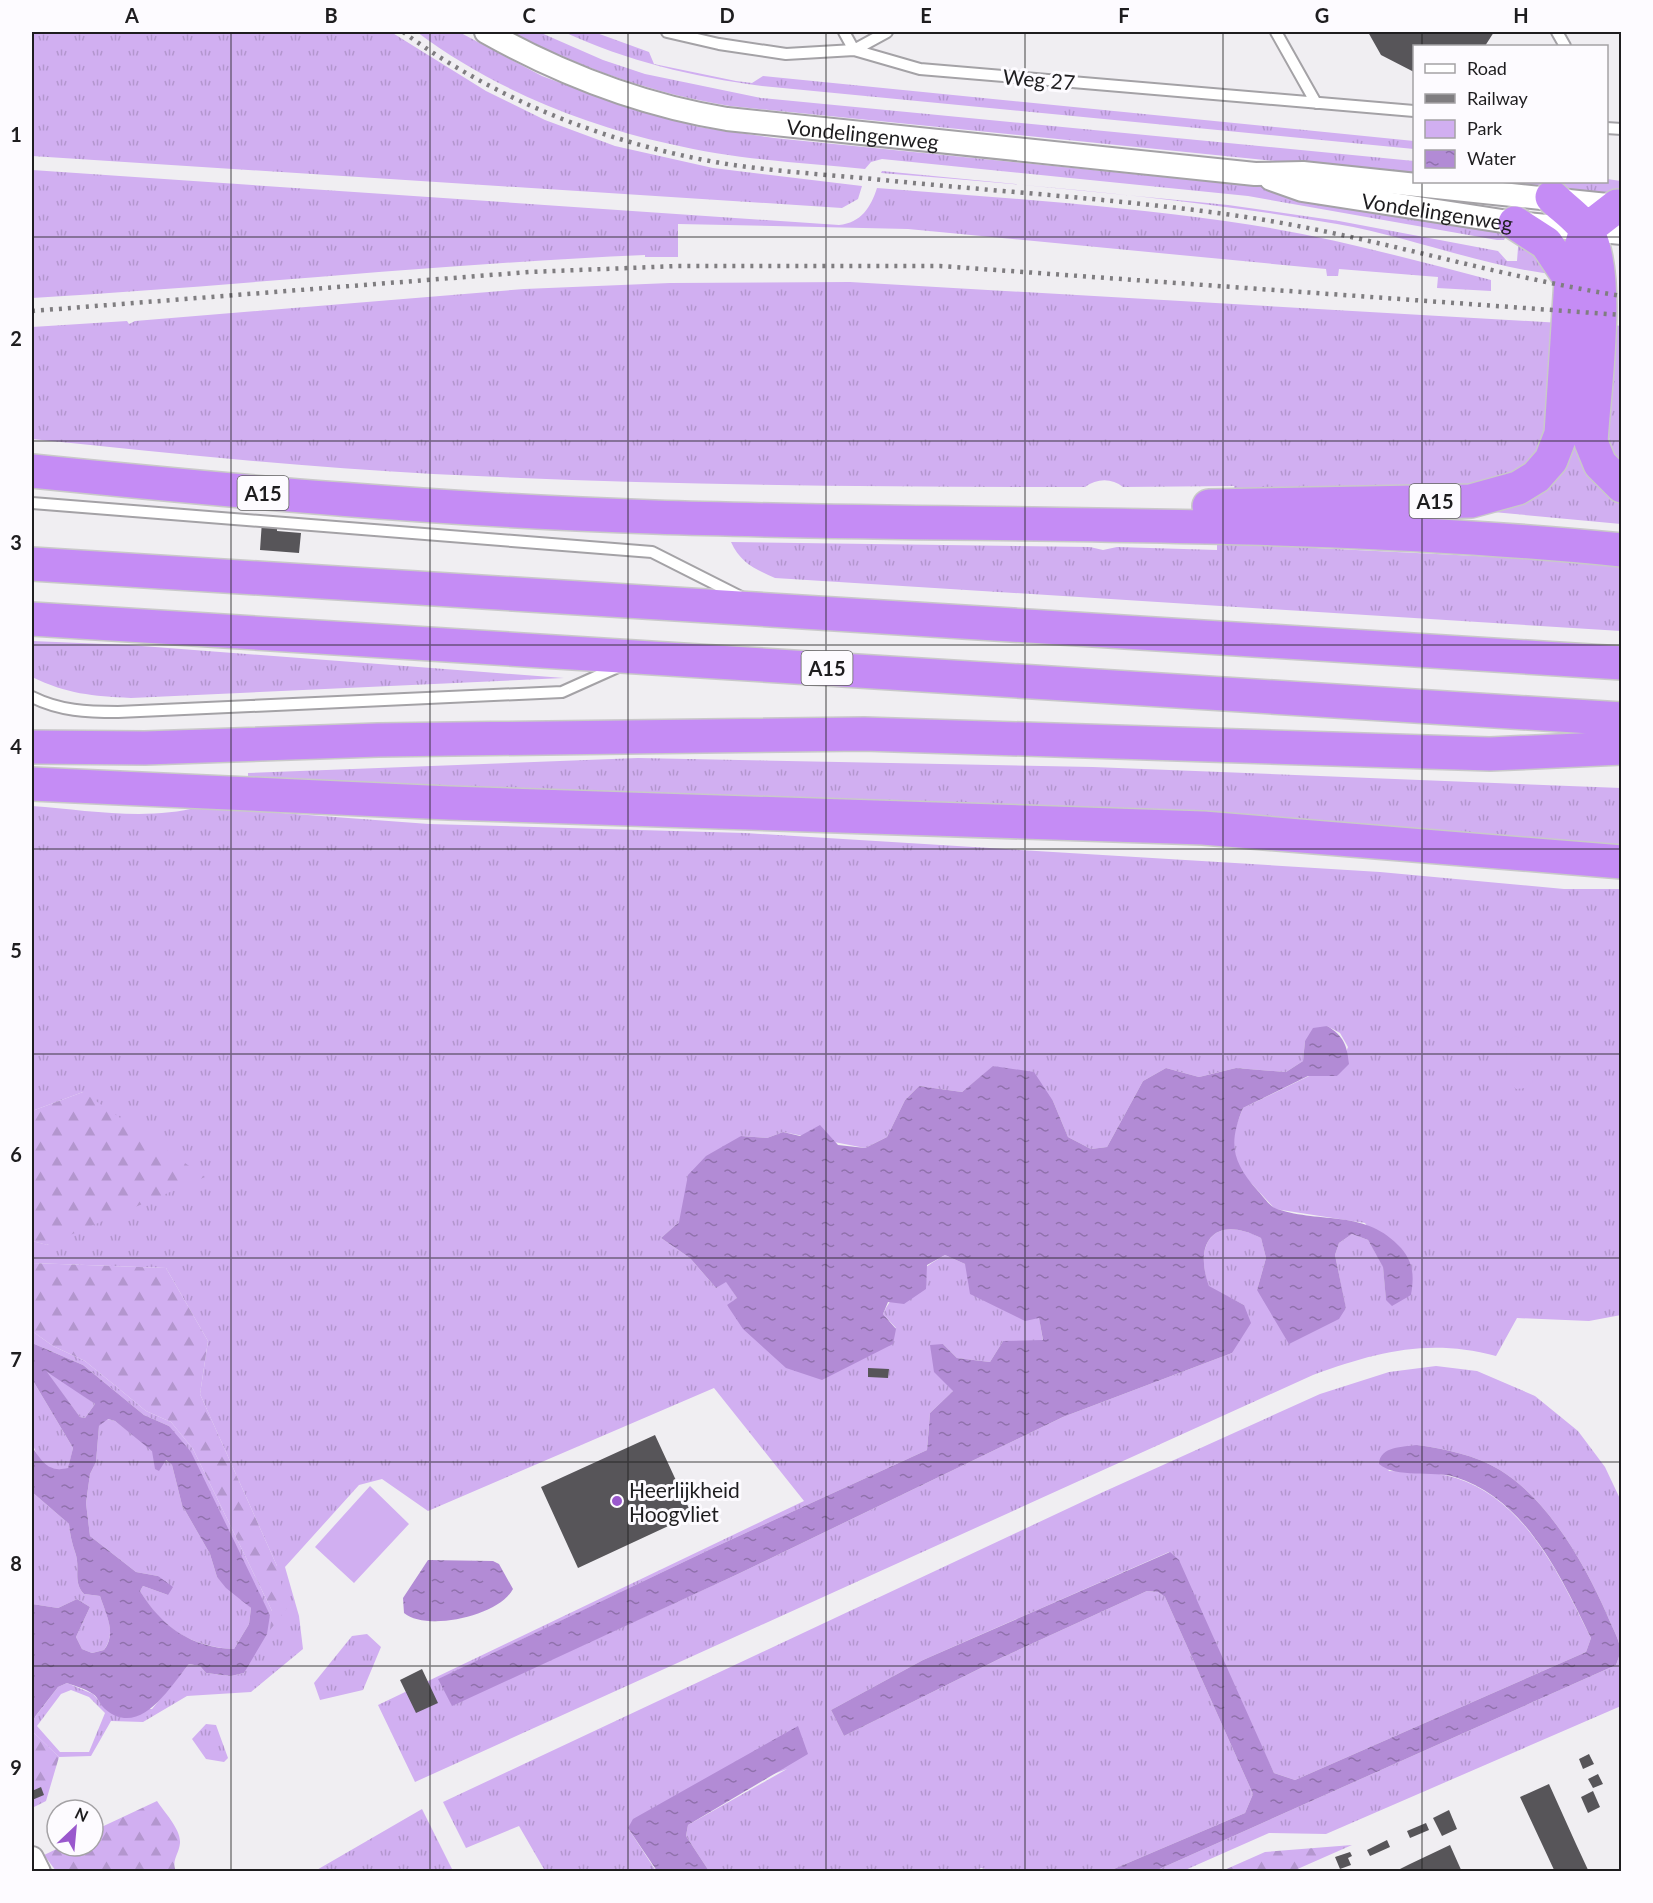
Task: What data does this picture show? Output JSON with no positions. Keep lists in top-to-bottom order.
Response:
{
  "streets": {
    "highway": ["A15"],
    "street": ["Vondelingenweg"],
    "lane": ["Weg 27"]
  },
  "crossings": [
    ["Vondelingenweg", "A15"]
  ],
  "places": ["Heerlijkheid Hoogvliet"],
  "legend": [
    "Road",
    "Railway",
    "Park",
    "Water"
  ],
  "north": "top right",
  "grid": {
    "columns": [
      "A",
      "B",
      "C",
      "D",
      "E",
      "F",
      "G",
      "H"
    ],
    "rows": [
      "1",
      "2",
      "3",
      "4",
      "5",
      "6",
      "7",
      "8",
      "9"
    ]
  }
}
